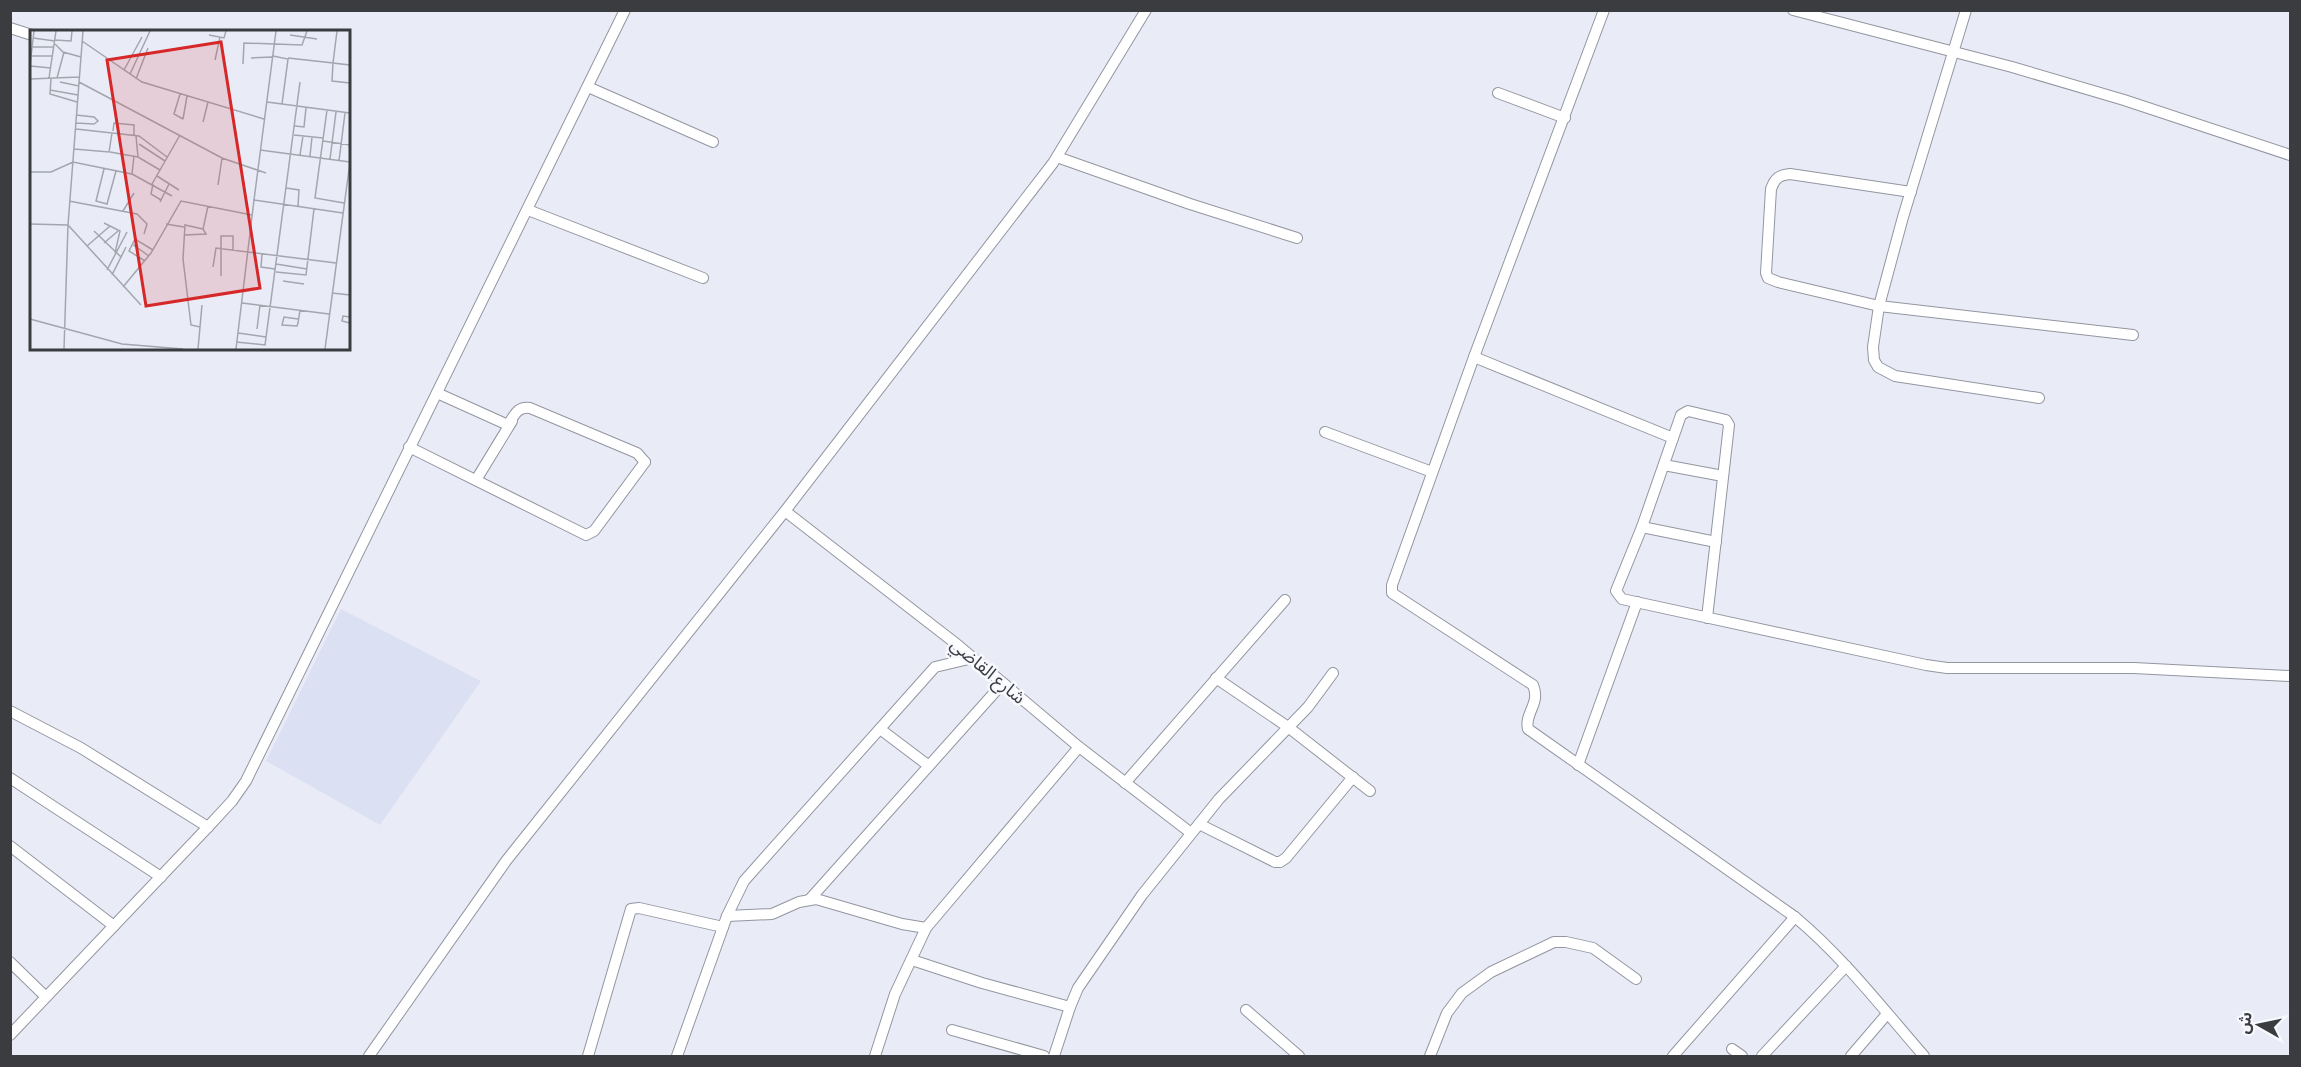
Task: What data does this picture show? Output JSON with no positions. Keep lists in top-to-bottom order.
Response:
{
  "streets": {
    "street": ["شارع القاضي"]
  },
  "north": "left"
}
